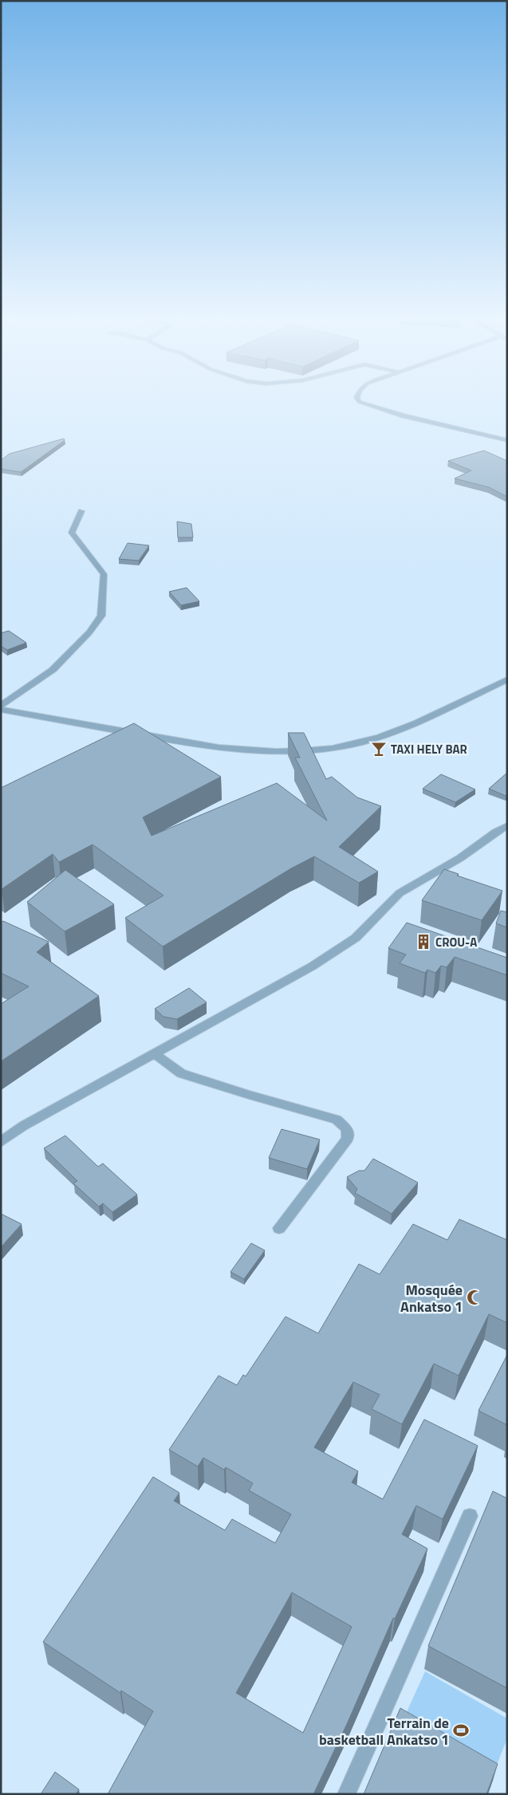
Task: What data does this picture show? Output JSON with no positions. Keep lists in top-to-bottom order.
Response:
{
  "places": {
    "bar": ["TAXI HELY BAR"],
    "building": ["CROU-A"],
    "mosque": ["Mosquée Ankatso 1"],
    "sports": ["Terrain de basketball Ankatso 1"]
  }
}
